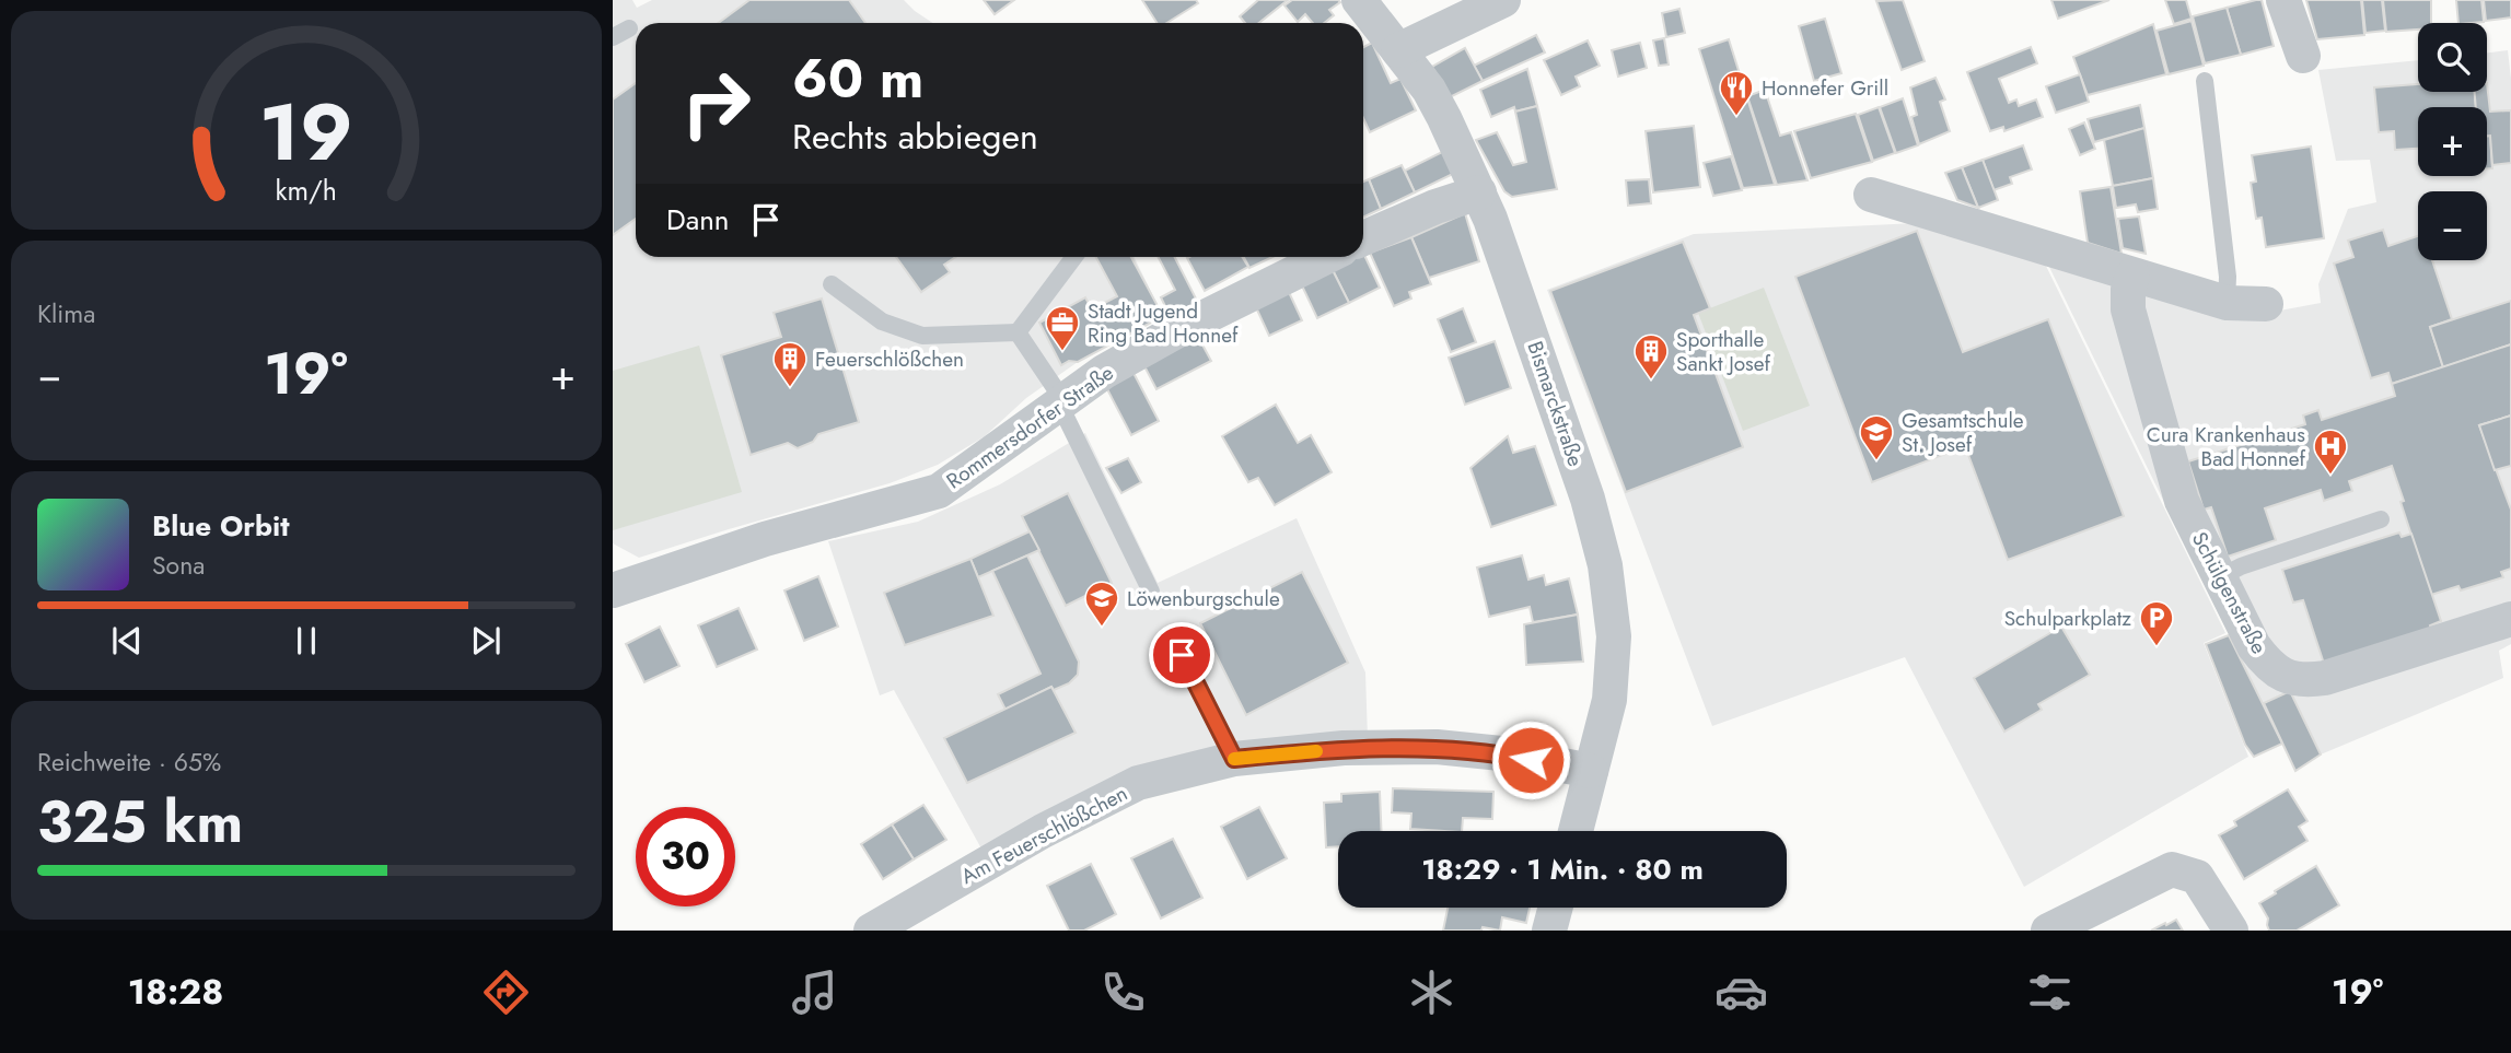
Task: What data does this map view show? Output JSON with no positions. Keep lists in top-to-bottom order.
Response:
{
  "streets": {
    "street": [
      "Bismarckstraße",
      "Rommersdorfer Straße",
      "Schülgenstraße",
      "Am Feuerschlößchen"
    ]
  },
  "crossings": [
    ["Bismarckstraße", "Am Feuerschlößchen"]
  ],
  "places": {
    "restaurant": ["Honnefer Grill"],
    "office": ["Stadt Jugend Ring Bad Honnef"],
    "building": ["Sporthalle Sankt Josef", "Feuerschlößchen"],
    "school or university": ["Gesamtschule St. Josef", "Löwenburgschule"],
    "hospital": ["Cura Krankenhaus Bad Honnef"],
    "parking": ["Schulparkplatz"]
  },
  "page": {
    "map_buttons": ["+", "−"],
    "turn": ["60 m", "Rechts abbiegen"],
    "then": "Dann",
    "tile": [
      "Klima",
      ["Reichweite · 65%", "325 km"]
    ],
    "heat": ["−", "19°", "+"],
    "song": ["Blue Orbit", "Sona"],
    "limit": "30",
    "trip": "18:29 · 1 Min. · 80 m",
    "tabs": ["18:28", "19°"],
    "gauge": ["19", "km/h"]
  }
}
